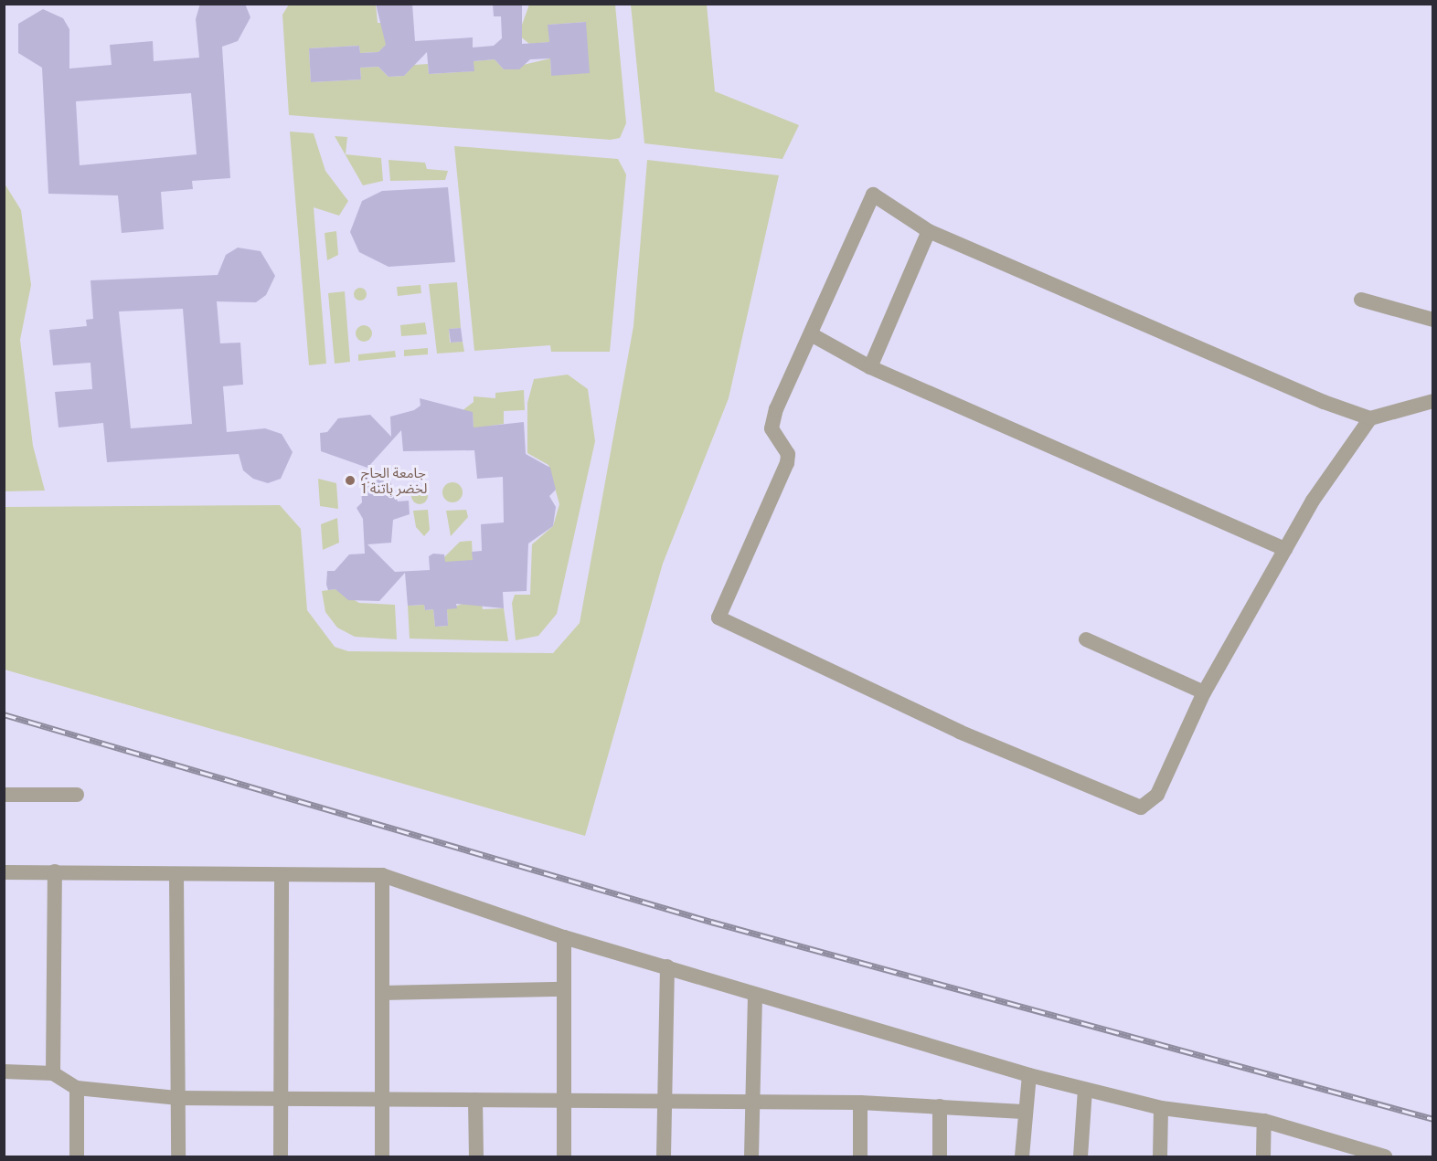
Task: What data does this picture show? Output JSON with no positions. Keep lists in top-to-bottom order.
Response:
{
  "places": ["جامعة الحاج لخضر باتنة 1"]
}
